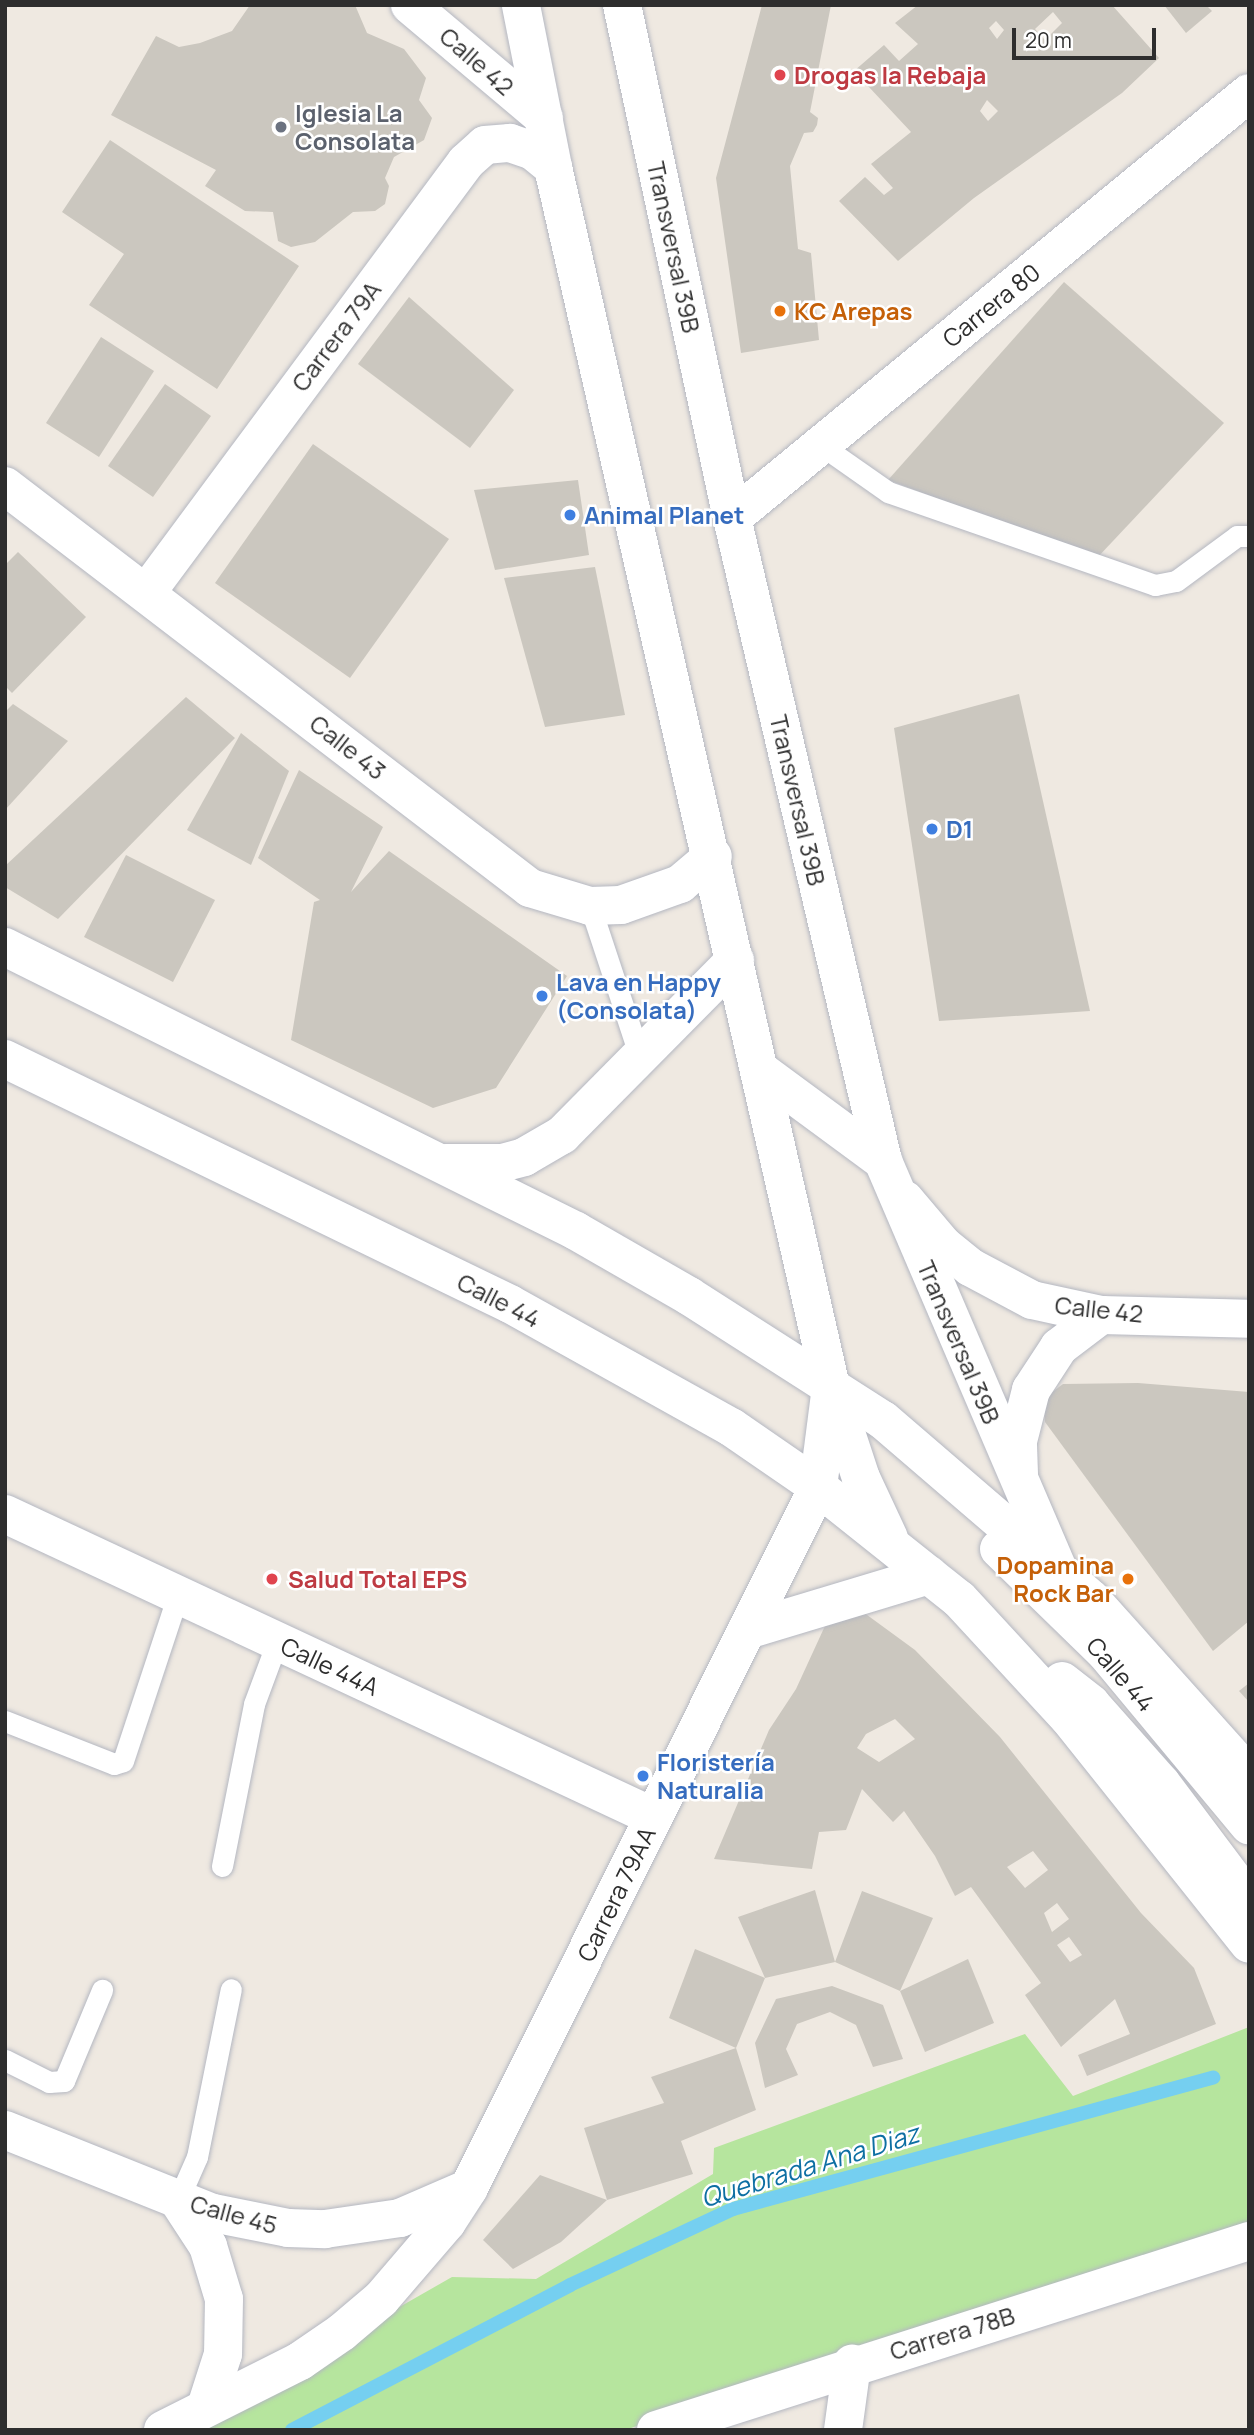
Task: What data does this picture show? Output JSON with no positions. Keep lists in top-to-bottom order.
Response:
{
  "streets": {
    "main road": [
      "Calle 42",
      "Transversal 39B",
      "Carrera 80",
      "Carrera 79A",
      "Calle 43",
      "Calle 44",
      "Calle 44A",
      "Carrera 79AA",
      "Calle 45",
      "Carrera 78B"
    ]
  },
  "crossings": [
    ["Calle 42", "Transversal 39B"],
    ["Transversal 39B", "Carrera 80"],
    ["Transversal 39B", "Calle 44"],
    ["Carrera 79A", "Calle 43"],
    ["Calle 44", "Carrera 79AA"],
    ["Calle 44A", "Carrera 79AA"],
    ["Carrera 79AA", "Calle 45"]
  ],
  "water": ["Quebrada Ana Diaz"],
  "places": [
    "Drogas la Rebaja",
    "Iglesia La Consolata",
    "KC Arepas",
    "Animal Planet",
    "D1",
    "Lava en Happy (Consolata)",
    "Salud Total EPS",
    "Dopamina Rock Bar",
    "Floristería Naturalia"
  ],
  "scale_bar": "20 m"
}
